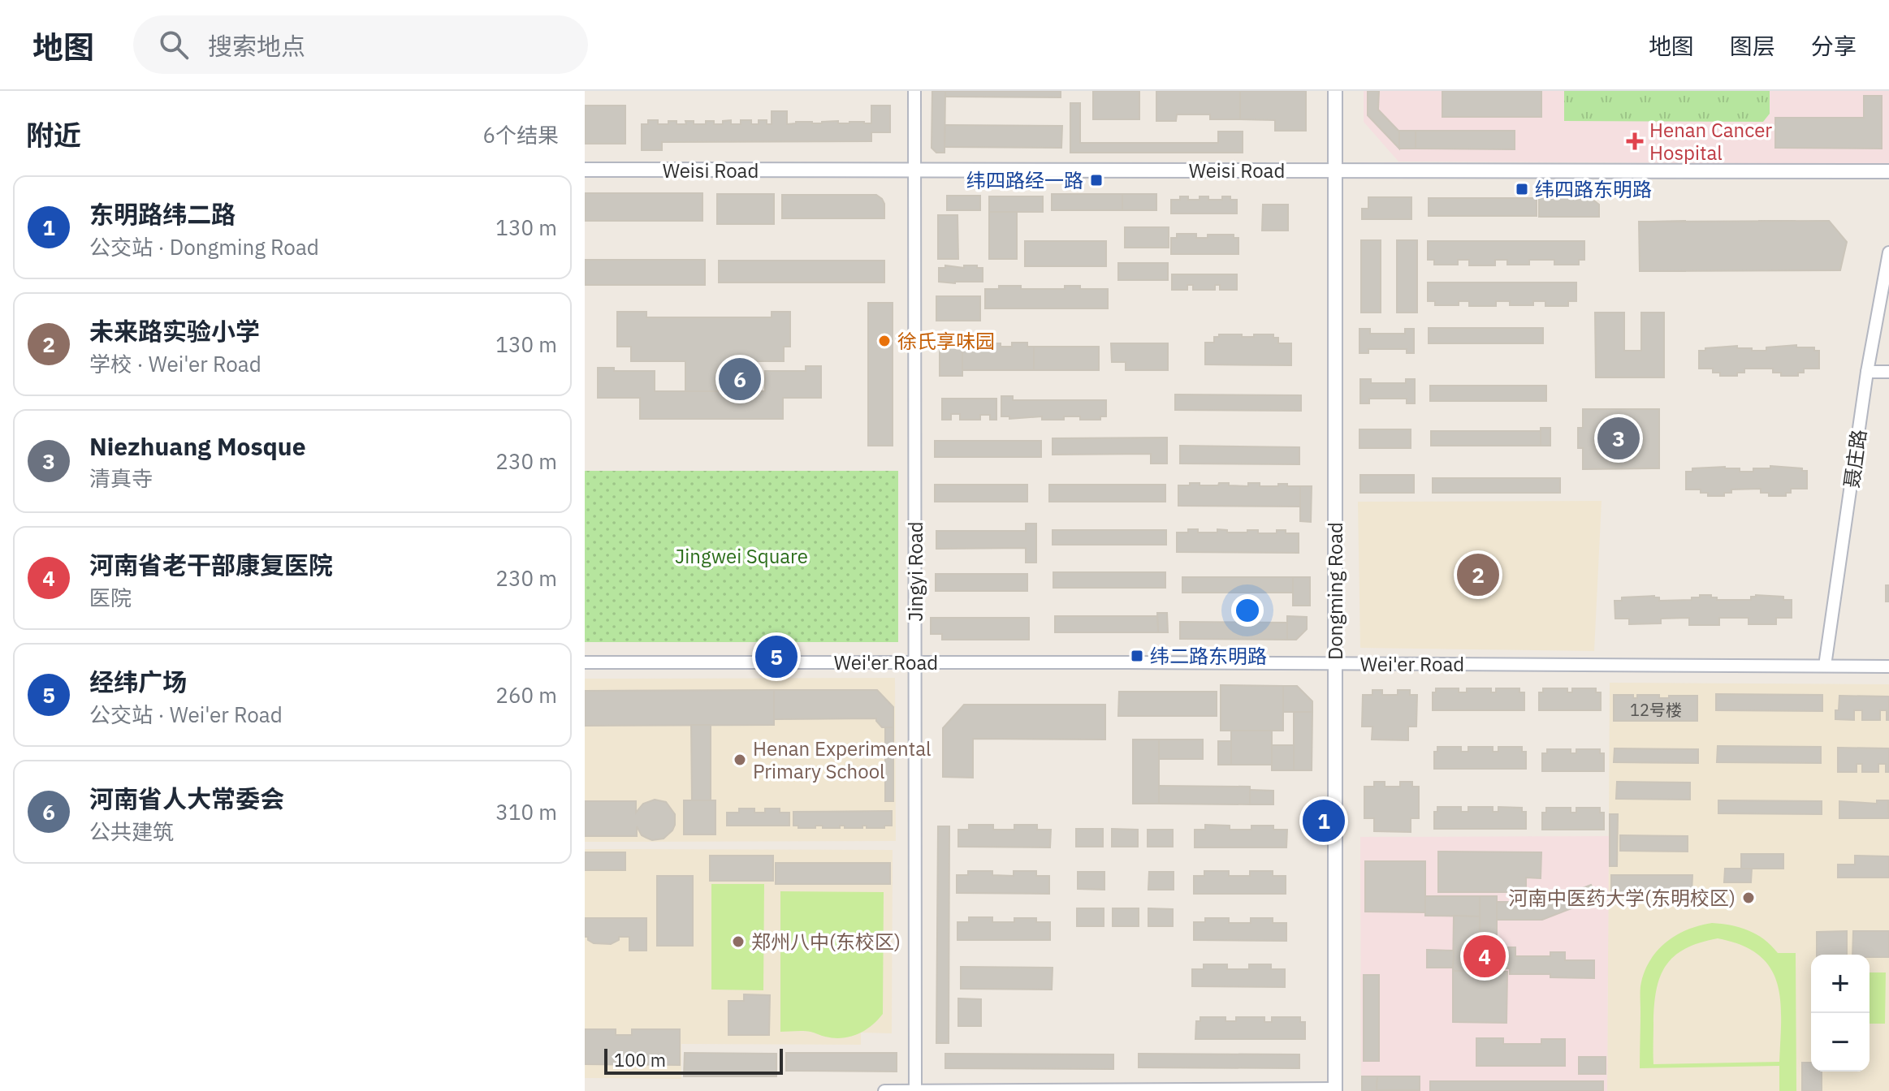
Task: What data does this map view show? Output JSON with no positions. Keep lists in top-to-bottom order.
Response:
{
  "streets": {
    "street": [
      "Weisi Road",
      "聂庄路",
      "Jingyi Road",
      "Dongming Road",
      "Wei'er Road"
    ]
  },
  "crossings": [
    ["Weisi Road", "Jingyi Road"],
    ["Weisi Road", "Dongming Road"],
    ["聂庄路", "Wei'er Road"],
    ["Jingyi Road", "Wei'er Road"],
    ["Dongming Road", "Wei'er Road"]
  ],
  "parks": ["Jingwei Square"],
  "places": {
    "health": ["Henan Cancer Hospital"],
    "transit": ["纬四路经一路", "纬四路东明路", "纬二路东明路"],
    "other": [
      "徐氏享味园",
      "Henan Experimental Primary School",
      "河南中医药大学(东明校区)",
      "郑州八中(东校区)"
    ]
  },
  "house_numbers": ["12号楼"],
  "scale_bar": "100 m",
  "page": {
    "header": "地图",
    "search": "搜索地点",
    "nav": ["地图", "图层", "分享"],
    "heading": ["附近", "6个结果"],
    "list": [
      {
        "mark": "1",
        "name": "东明路纬二路",
        "note": "公交站 · Dongming Road",
        "value": "130 m"
      },
      {
        "mark": "2",
        "name": "未来路实验小学",
        "note": "学校 · Wei'er Road",
        "value": "130 m"
      },
      {
        "mark": "3",
        "name": "Niezhuang Mosque",
        "note": "清真寺",
        "value": "230 m"
      },
      {
        "mark": "4",
        "name": "河南省老干部康复医院",
        "note": "医院",
        "value": "230 m"
      },
      {
        "mark": "5",
        "name": "经纬广场",
        "note": "公交站 · Wei'er Road",
        "value": "260 m"
      },
      {
        "mark": "6",
        "name": "河南省人大常委会",
        "note": "公共建筑",
        "value": "310 m"
      }
    ],
    "pins": [
      "6",
      "3",
      "2",
      "5",
      "1",
      "4"
    ],
    "map_buttons": ["+", "−"],
    "scale": "100 m"
  }
}
